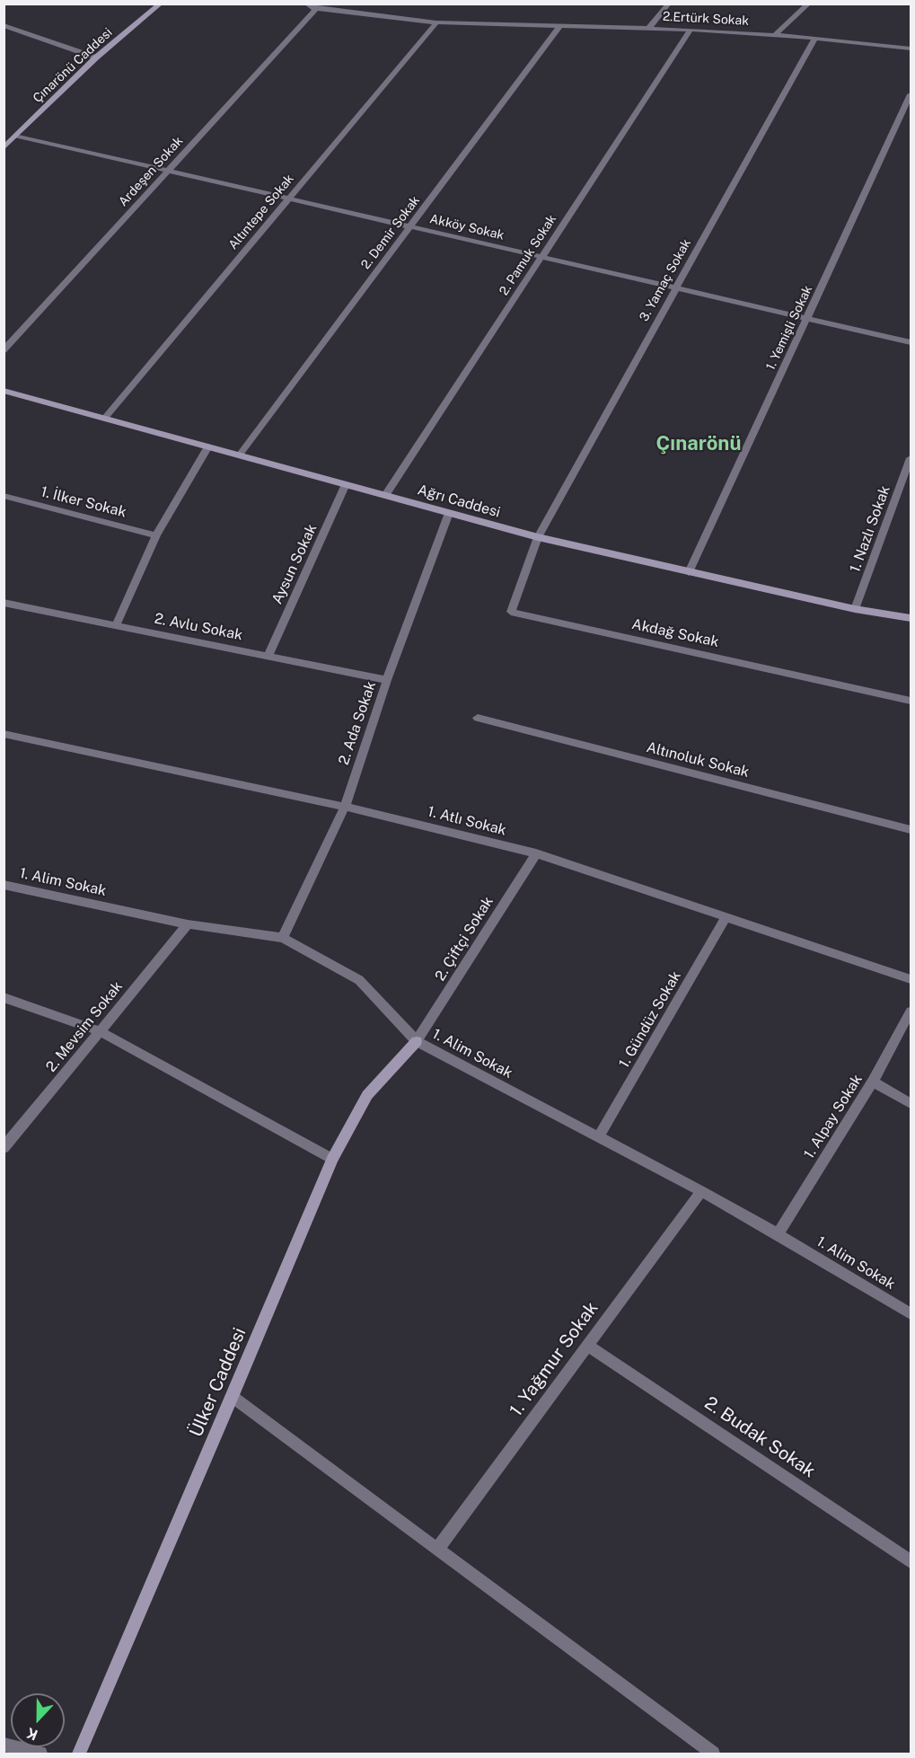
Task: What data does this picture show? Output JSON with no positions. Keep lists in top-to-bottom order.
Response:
{
  "streets": {
    "street": [
      "2.Ertürk Sokak",
      "Çınarönü Caddesi",
      "Ardeşen Sokak",
      "Altıntepe Sokak",
      "Akköy Sokak",
      "2. Demir Sokak",
      "2. Pamuk Sokak",
      "3. Yamaç Sokak",
      "1. Yemişli Sokak",
      "Ağrı Caddesi",
      "1. İlker Sokak",
      "1. Nazlı Sokak",
      "Aysun Sokak",
      "2. Avlu Sokak",
      "Akdağ Sokak",
      "2. Ada Sokak",
      "Altınoluk Sokak",
      "1. Atlı Sokak",
      "1. Alim Sokak",
      "2. Çiftçi Sokak",
      "1. Gündüz Sokak",
      "2. Mevsim Sokak",
      "1. Alpay Sokak",
      "1. Yağmur Sokak",
      "Ülker Caddesi",
      "2. Budak Sokak"
    ]
  },
  "crossings": [
    ["2.Ertürk Sokak", "Ardeşen Sokak"],
    ["2.Ertürk Sokak", "Altıntepe Sokak"],
    ["2.Ertürk Sokak", "2. Demir Sokak"],
    ["2.Ertürk Sokak", "2. Pamuk Sokak"],
    ["2.Ertürk Sokak", "3. Yamaç Sokak"],
    ["Çınarönü Caddesi", "Akköy Sokak"],
    ["Ardeşen Sokak", "Akköy Sokak"],
    ["Altıntepe Sokak", "Akköy Sokak"],
    ["Altıntepe Sokak", "Ağrı Caddesi"],
    ["Akköy Sokak", "2. Demir Sokak"],
    ["Akköy Sokak", "2. Pamuk Sokak"],
    ["Akköy Sokak", "3. Yamaç Sokak"],
    ["Akköy Sokak", "1. Yemişli Sokak"],
    ["2. Demir Sokak", "Ağrı Caddesi"],
    ["2. Pamuk Sokak", "Ağrı Caddesi"],
    ["3. Yamaç Sokak", "Ağrı Caddesi"],
    ["3. Yamaç Sokak", "Akdağ Sokak"],
    ["1. Yemişli Sokak", "Ağrı Caddesi"],
    ["Ağrı Caddesi", "1. Nazlı Sokak"],
    ["Ağrı Caddesi", "Aysun Sokak"],
    ["Ağrı Caddesi", "Akdağ Sokak"],
    ["Ağrı Caddesi", "2. Ada Sokak"],
    ["Aysun Sokak", "2. Avlu Sokak"],
    ["2. Avlu Sokak", "2. Ada Sokak"],
    ["2. Ada Sokak", "1. Atlı Sokak"],
    ["2. Ada Sokak", "1. Alim Sokak"],
    ["1. Atlı Sokak", "2. Çiftçi Sokak"],
    ["1. Atlı Sokak", "1. Gündüz Sokak"],
    ["1. Alim Sokak", "2. Çiftçi Sokak"],
    ["1. Alim Sokak", "1. Gündüz Sokak"],
    ["1. Alim Sokak", "2. Mevsim Sokak"],
    ["1. Alim Sokak", "1. Alpay Sokak"],
    ["1. Alim Sokak", "1. Yağmur Sokak"],
    ["1. Alim Sokak", "Ülker Caddesi"],
    ["2. Çiftçi Sokak", "Ülker Caddesi"],
    ["1. Yağmur Sokak", "2. Budak Sokak"]
  ],
  "districts": ["Çınarönü"],
  "north": "bottom"
}
